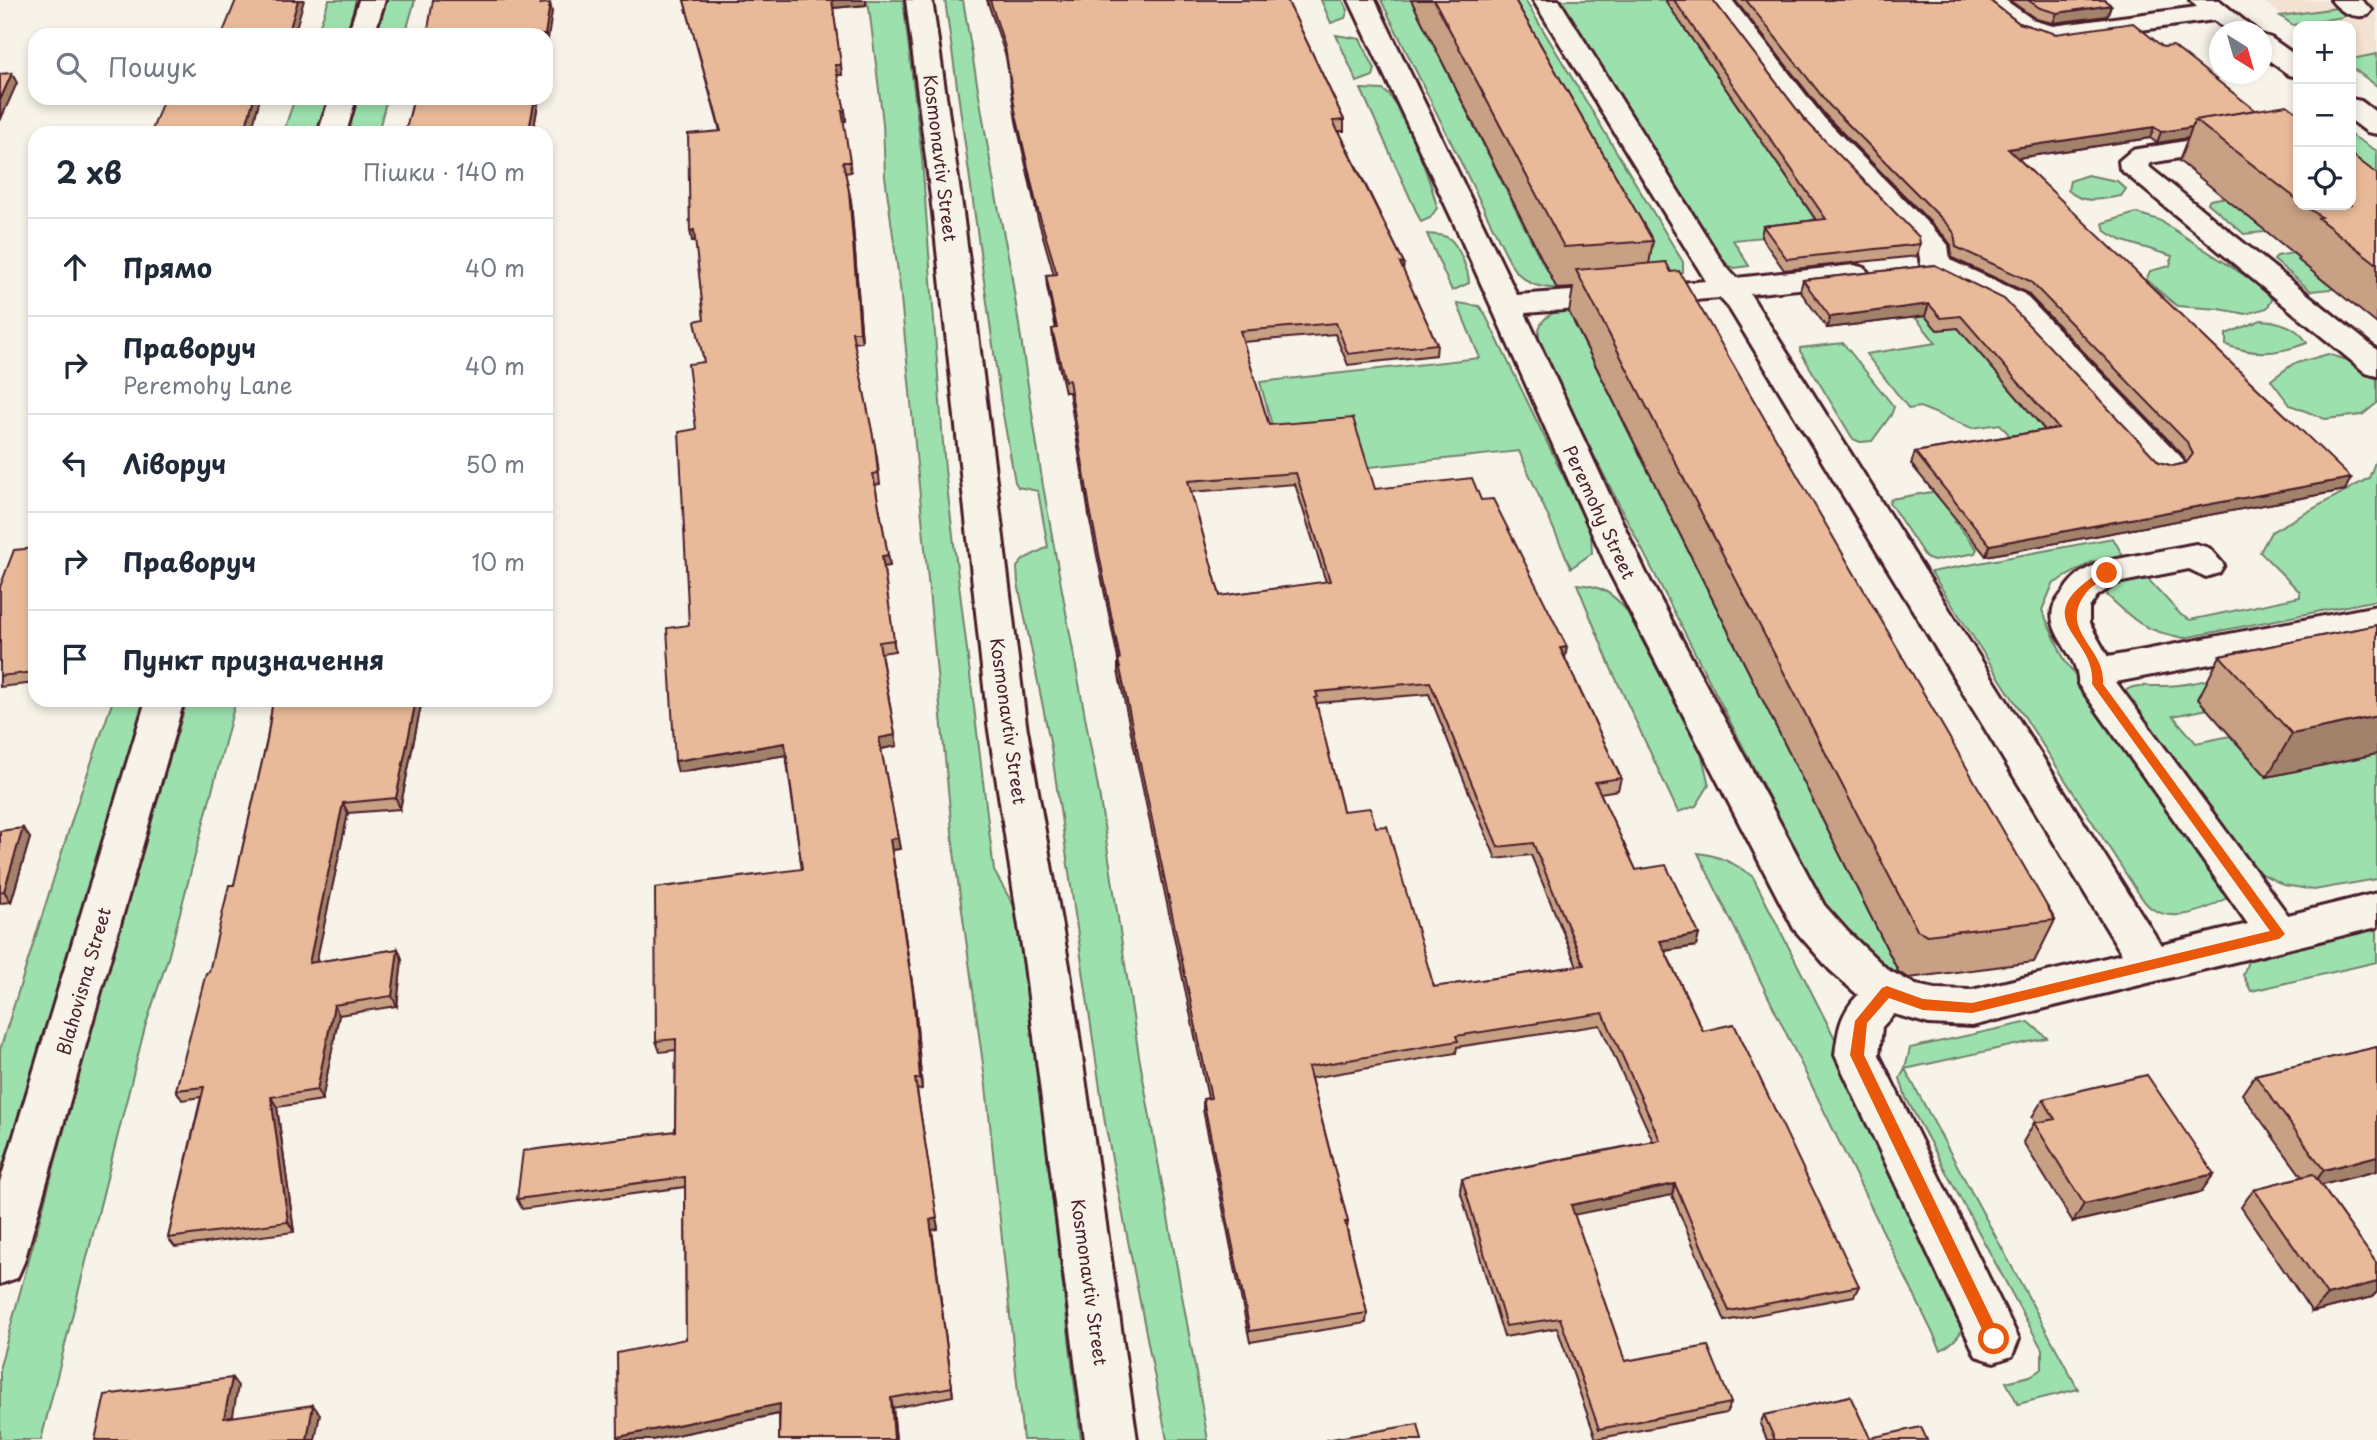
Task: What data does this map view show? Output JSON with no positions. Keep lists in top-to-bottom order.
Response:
{
  "streets": {
    "street": ["Kosmonavtiv Street", "Peremohy Street", "Blahovisna Street"]
  },
  "north": "bottom right",
  "page": {
    "map_buttons": ["+", "−"],
    "search": "Пошук",
    "heading": ["2 хв", "Пішки · 140 m"],
    "list": [
      ["Прямо", "40 m"],
      ["Праворуч", "Peremohy Lane", "40 m"],
      ["Ліворуч", "50 m"],
      ["Праворуч", "10 m"],
      "Пункт призначення"
    ]
  }
}
